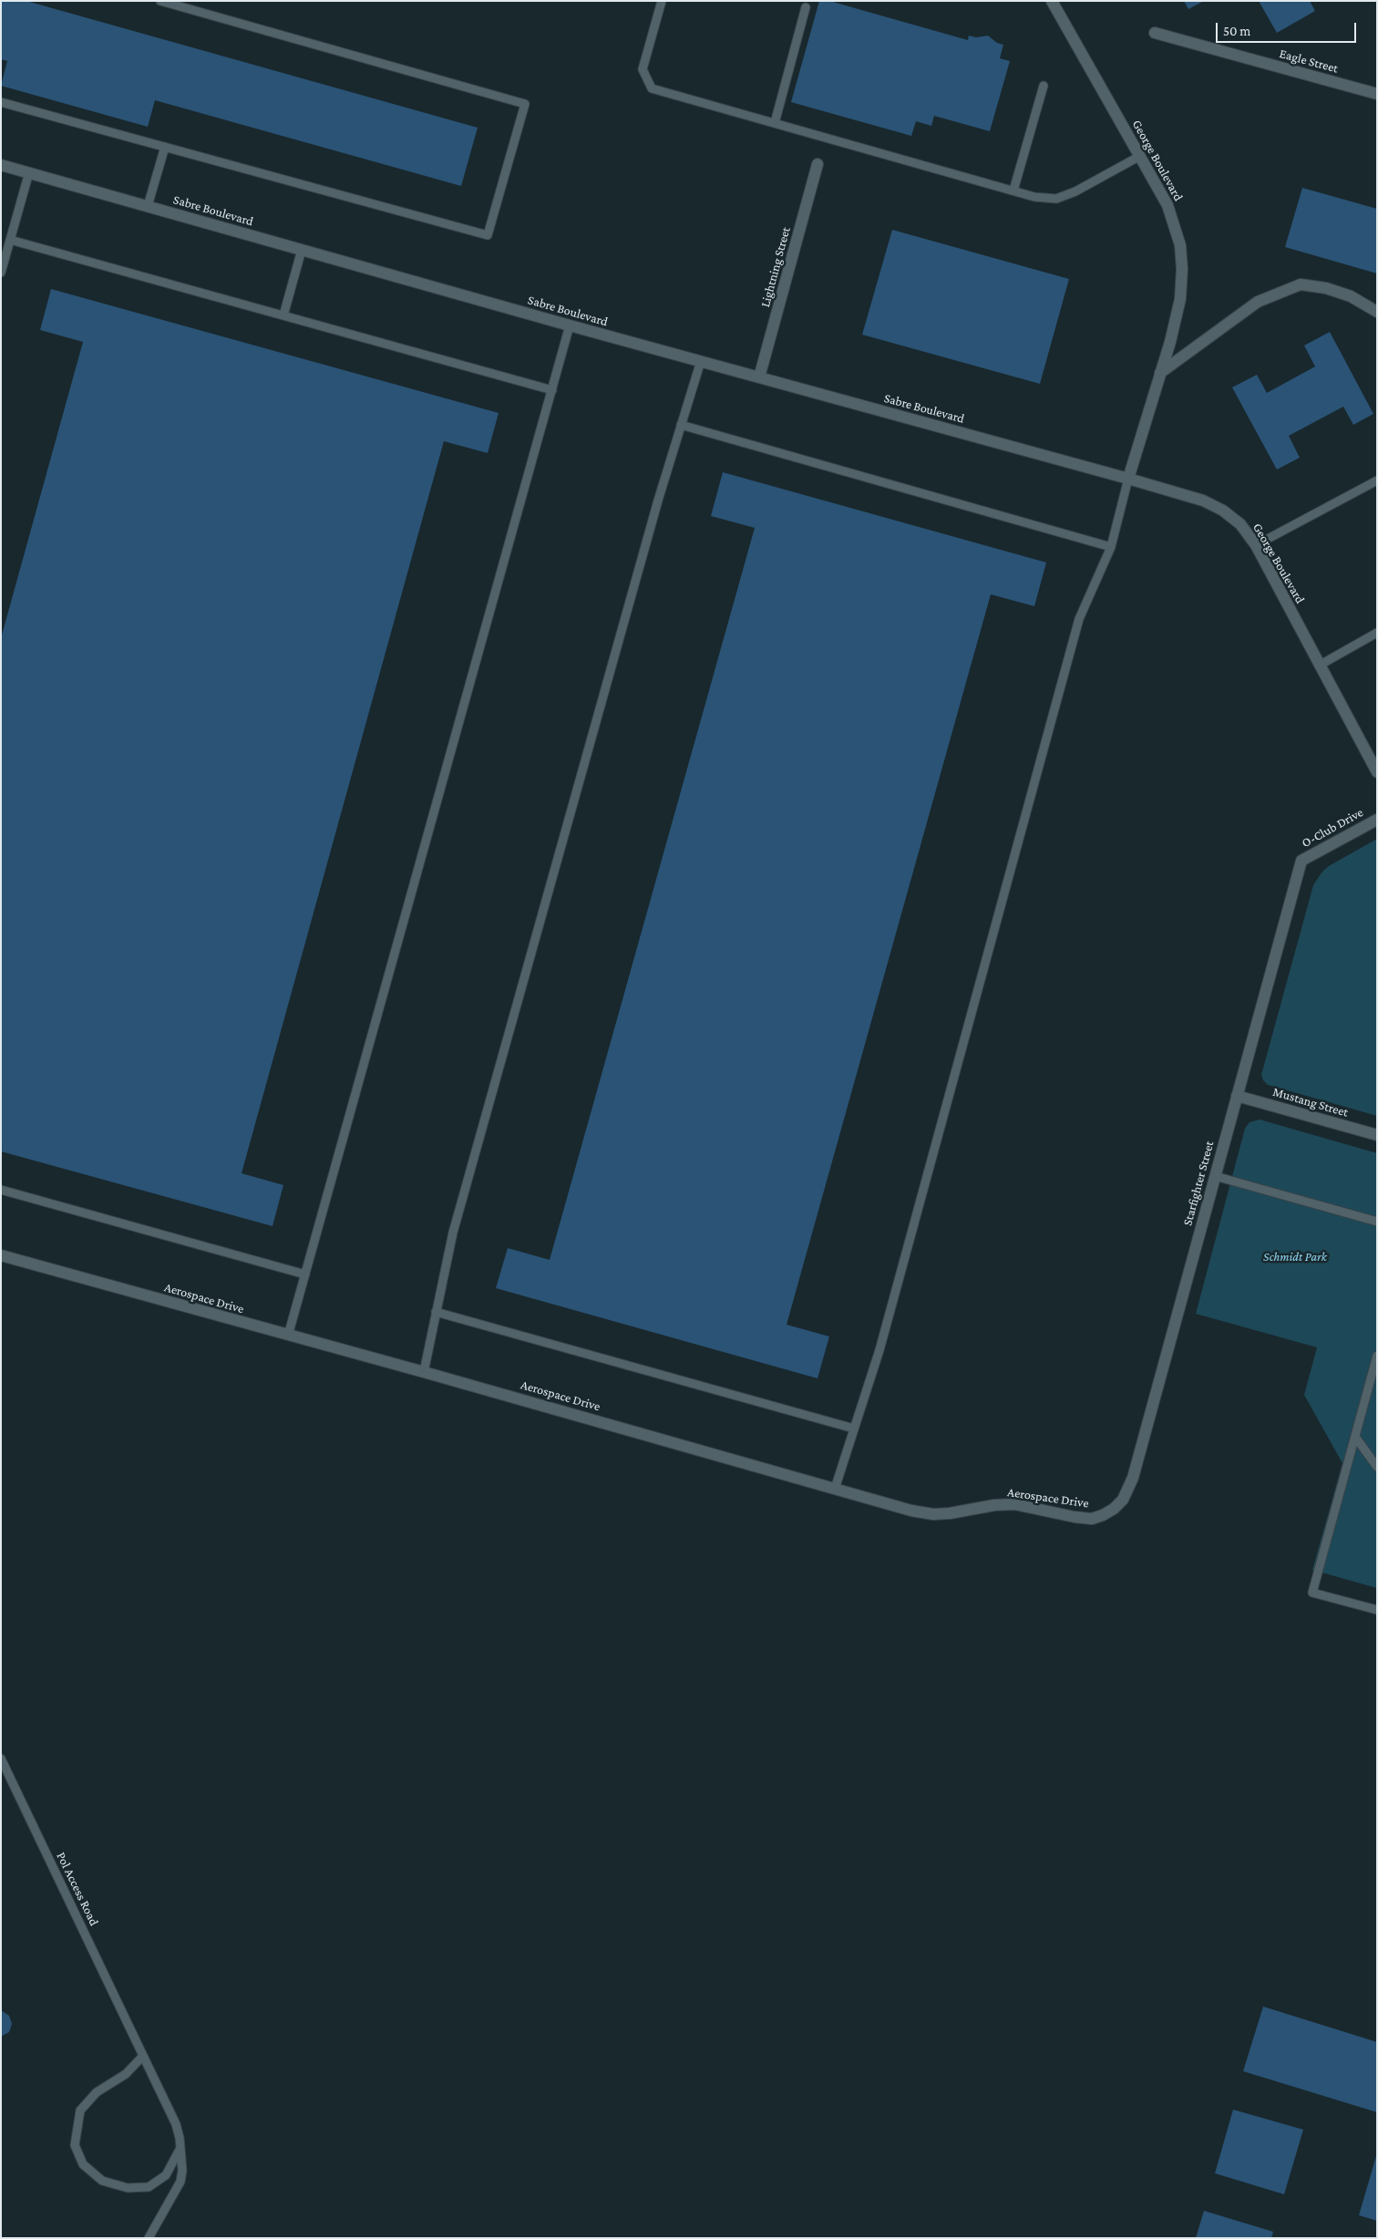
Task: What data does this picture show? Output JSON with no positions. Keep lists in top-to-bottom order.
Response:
{
  "streets": {
    "street": [
      "Eagle Street",
      "George Boulevard",
      "Sabre Boulevard",
      "Lightning Street",
      "O-Club Drive",
      "Mustang Street",
      "Starfighter Street",
      "Aerospace Drive"
    ],
    "lane": ["Pol Access Road"]
  },
  "crossings": [
    ["George Boulevard", "Sabre Boulevard"],
    ["Sabre Boulevard", "Lightning Street"],
    ["O-Club Drive", "Starfighter Street"],
    ["Mustang Street", "Starfighter Street"],
    ["Starfighter Street", "Aerospace Drive"]
  ],
  "parks": ["Schmidt Park"],
  "scale_bar": "50 m"
}
